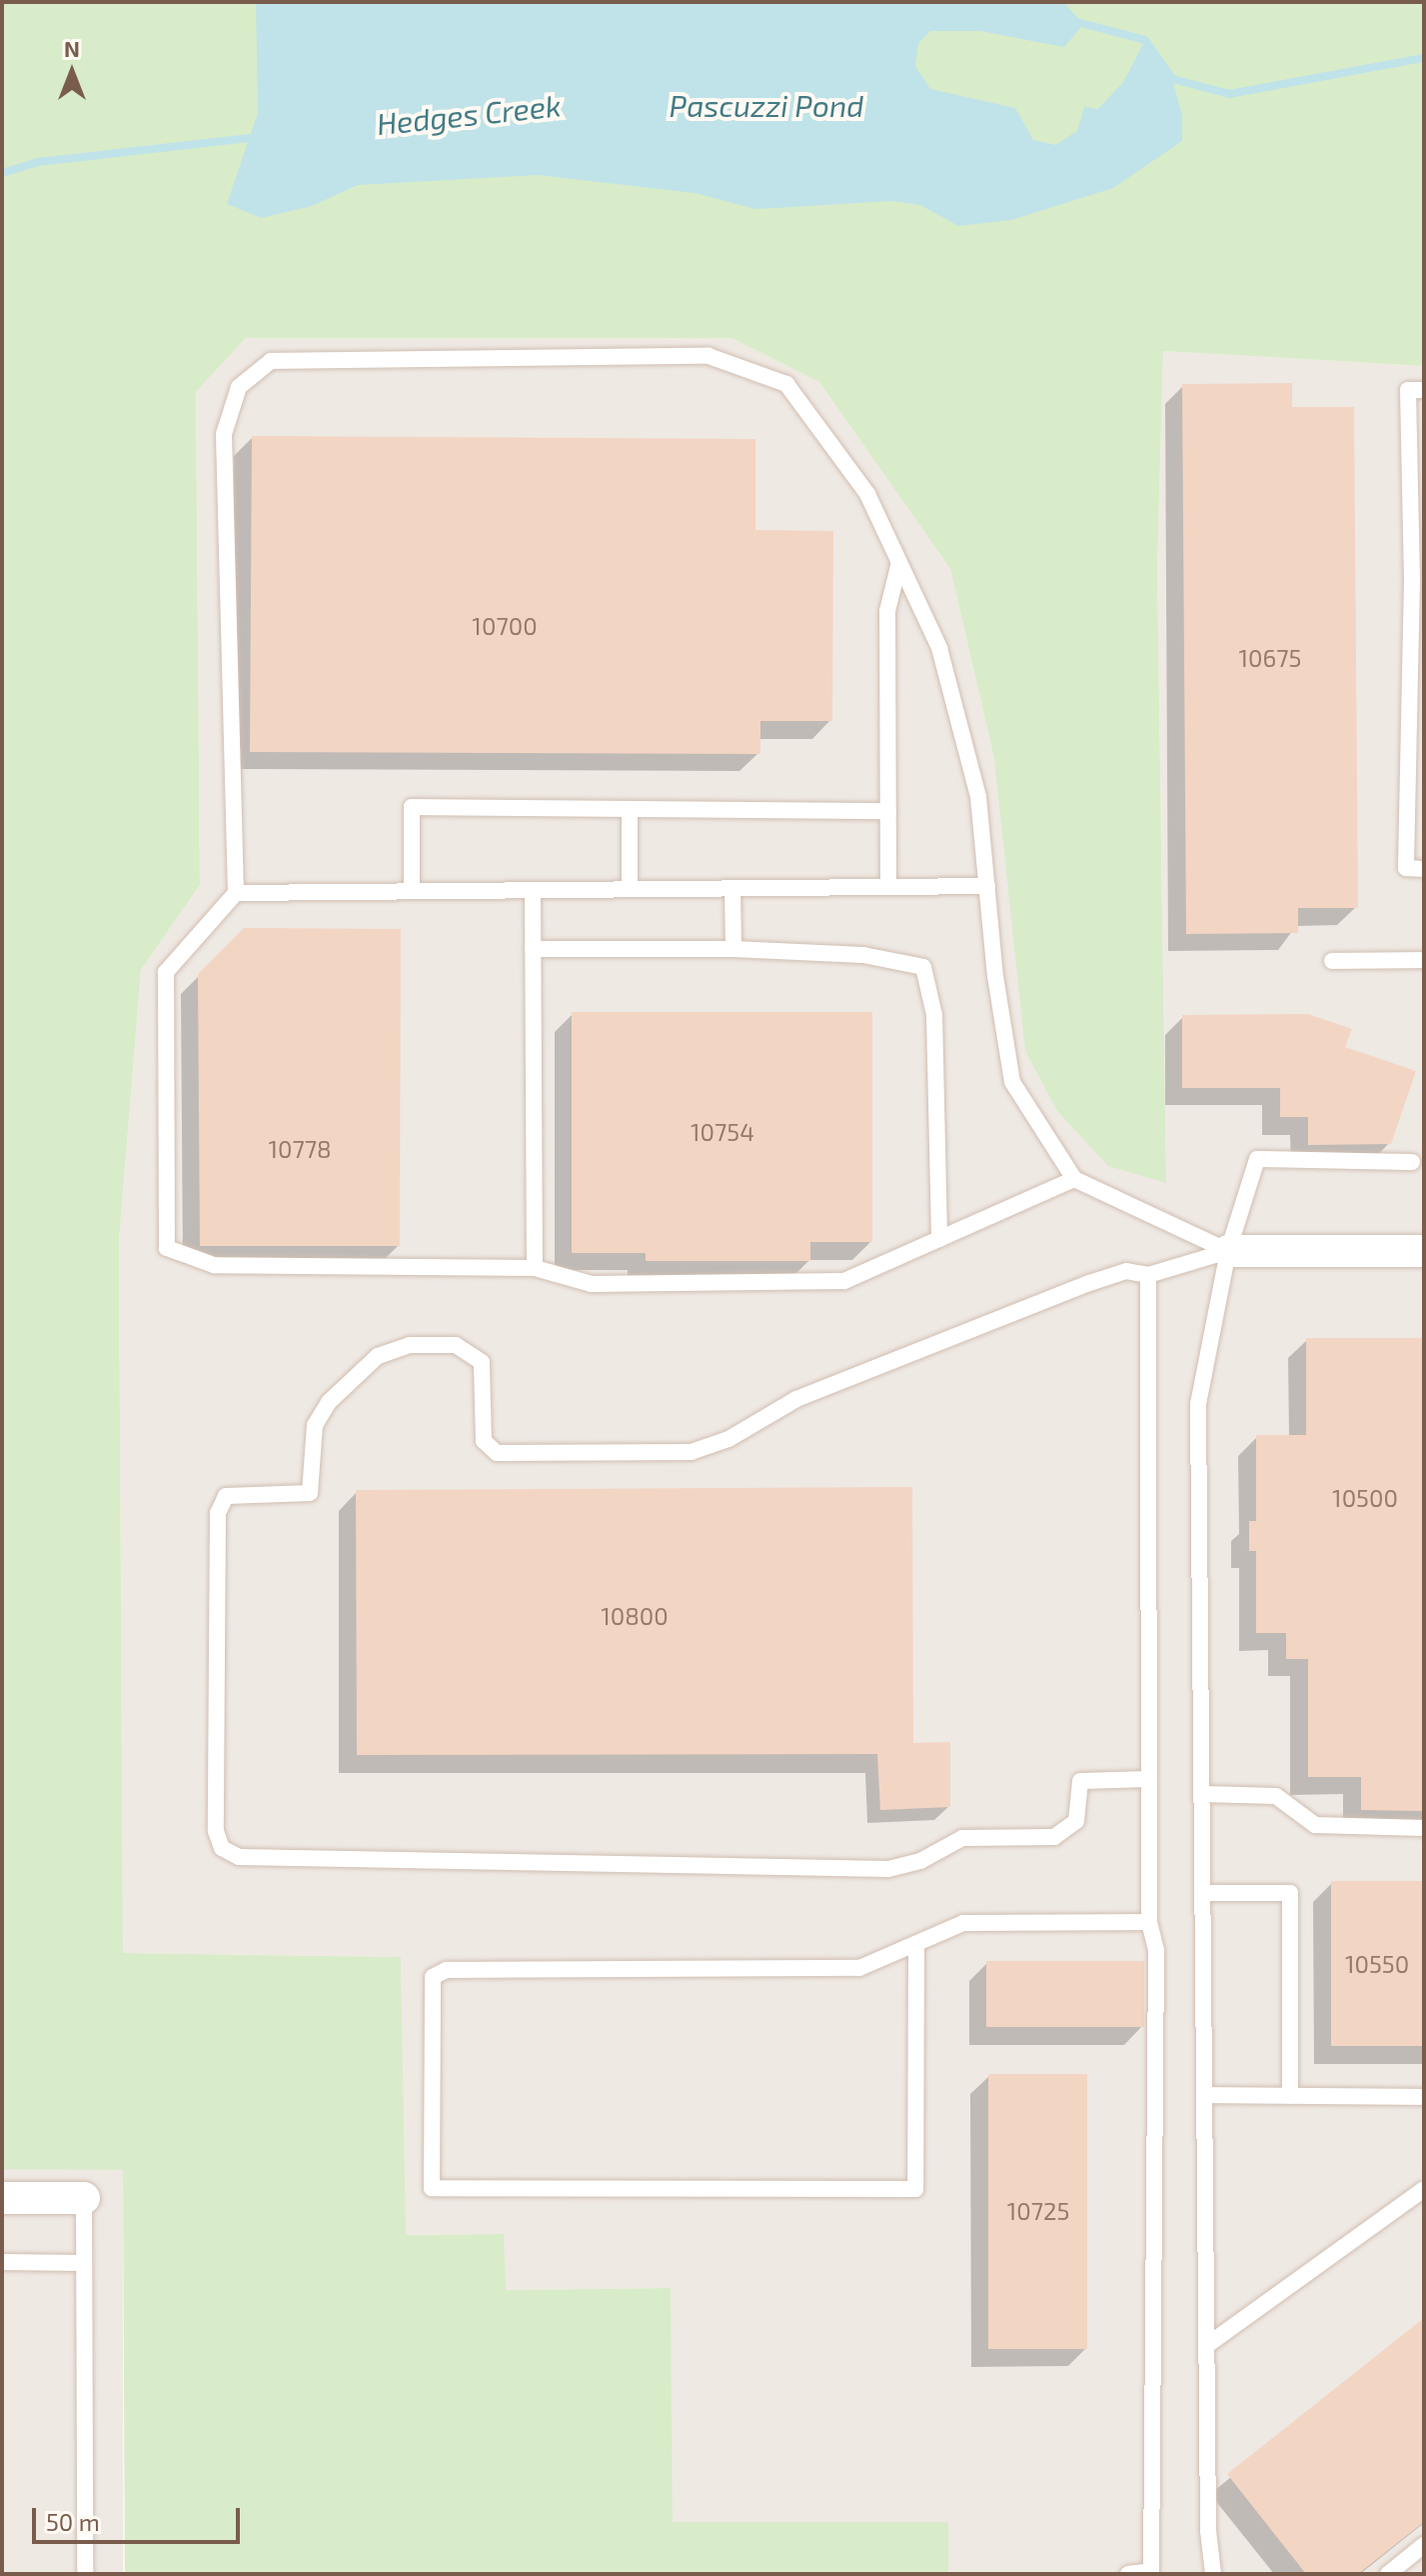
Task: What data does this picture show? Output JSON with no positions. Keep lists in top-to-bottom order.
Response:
{
  "water": ["Pascuzzi Pond", "Hedges Creek"],
  "house_numbers": [
    "10700",
    "10675",
    "10754",
    "10778",
    "10500",
    "10800",
    "10550",
    "10725"
  ],
  "scale_bar": "50 m",
  "north": "top"
}
